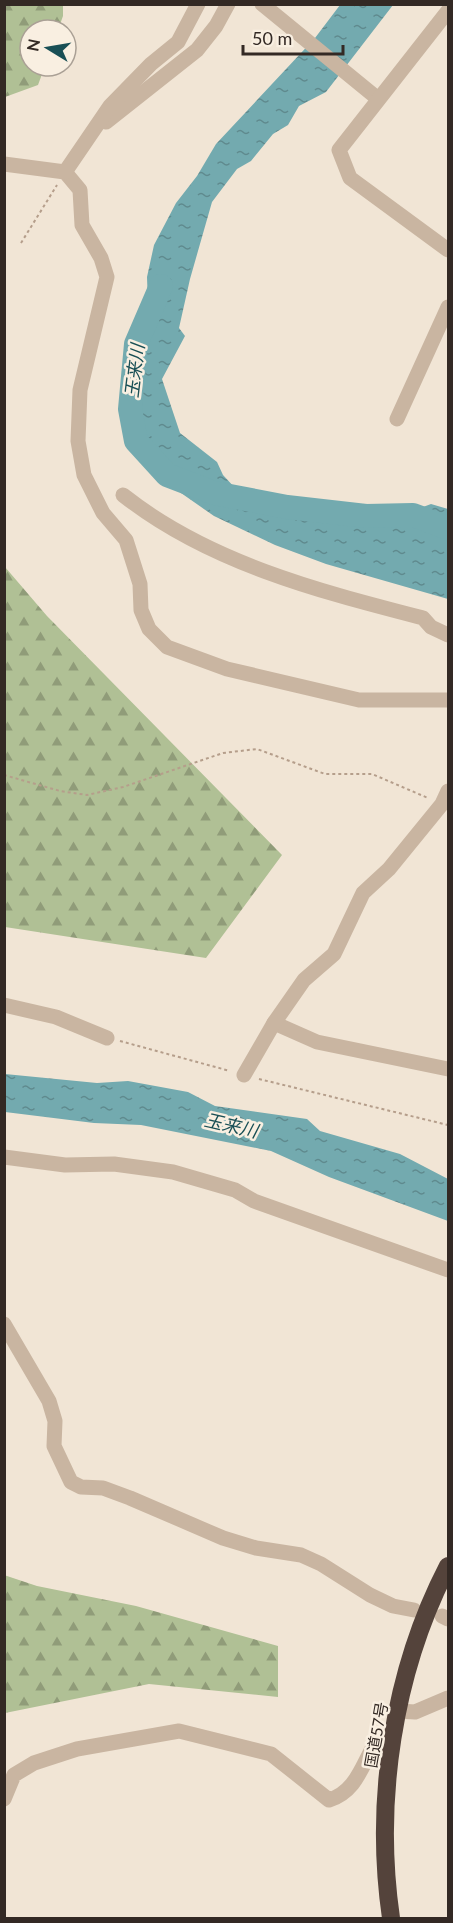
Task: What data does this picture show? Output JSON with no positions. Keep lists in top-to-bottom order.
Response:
{
  "streets": {
    "highway": ["国道57号"]
  },
  "water": ["玉来川"],
  "scale_bar": "50 m",
  "north": "left"
}
